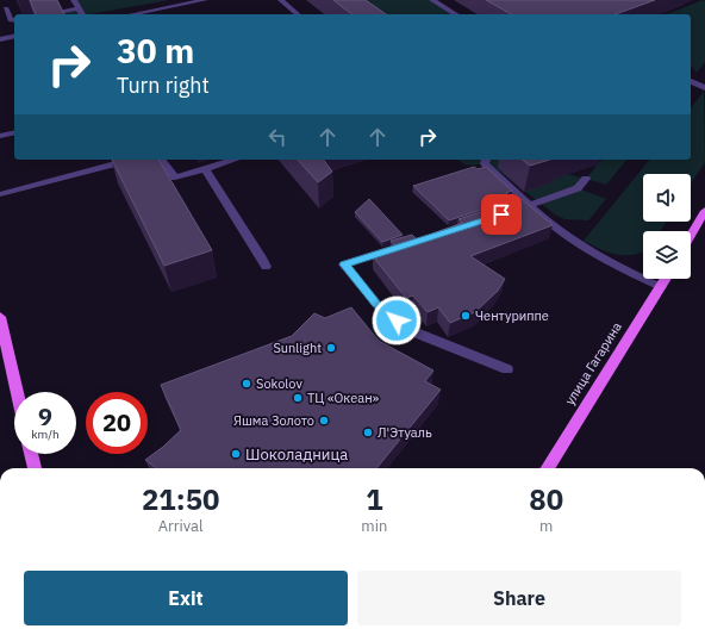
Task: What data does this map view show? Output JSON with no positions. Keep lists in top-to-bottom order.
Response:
{
  "streets": {
    "main road": ["улица Гагарина"]
  },
  "places": [
    "Чентуриппе",
    "Sunlight",
    "Sokolov",
    "ТЦ «Океан»",
    "Яшма Золото",
    "Л'Этуаль",
    "Шоколадница"
  ],
  "page": {
    "turn": ["30 m", "Turn right"],
    "speed": "9 km/h",
    "limit": "20",
    "eta": [
      "21:50",
      "Arrival",
      "1",
      "min",
      "80",
      "m"
    ],
    "buttons": ["Exit", "Share"]
  }
}
